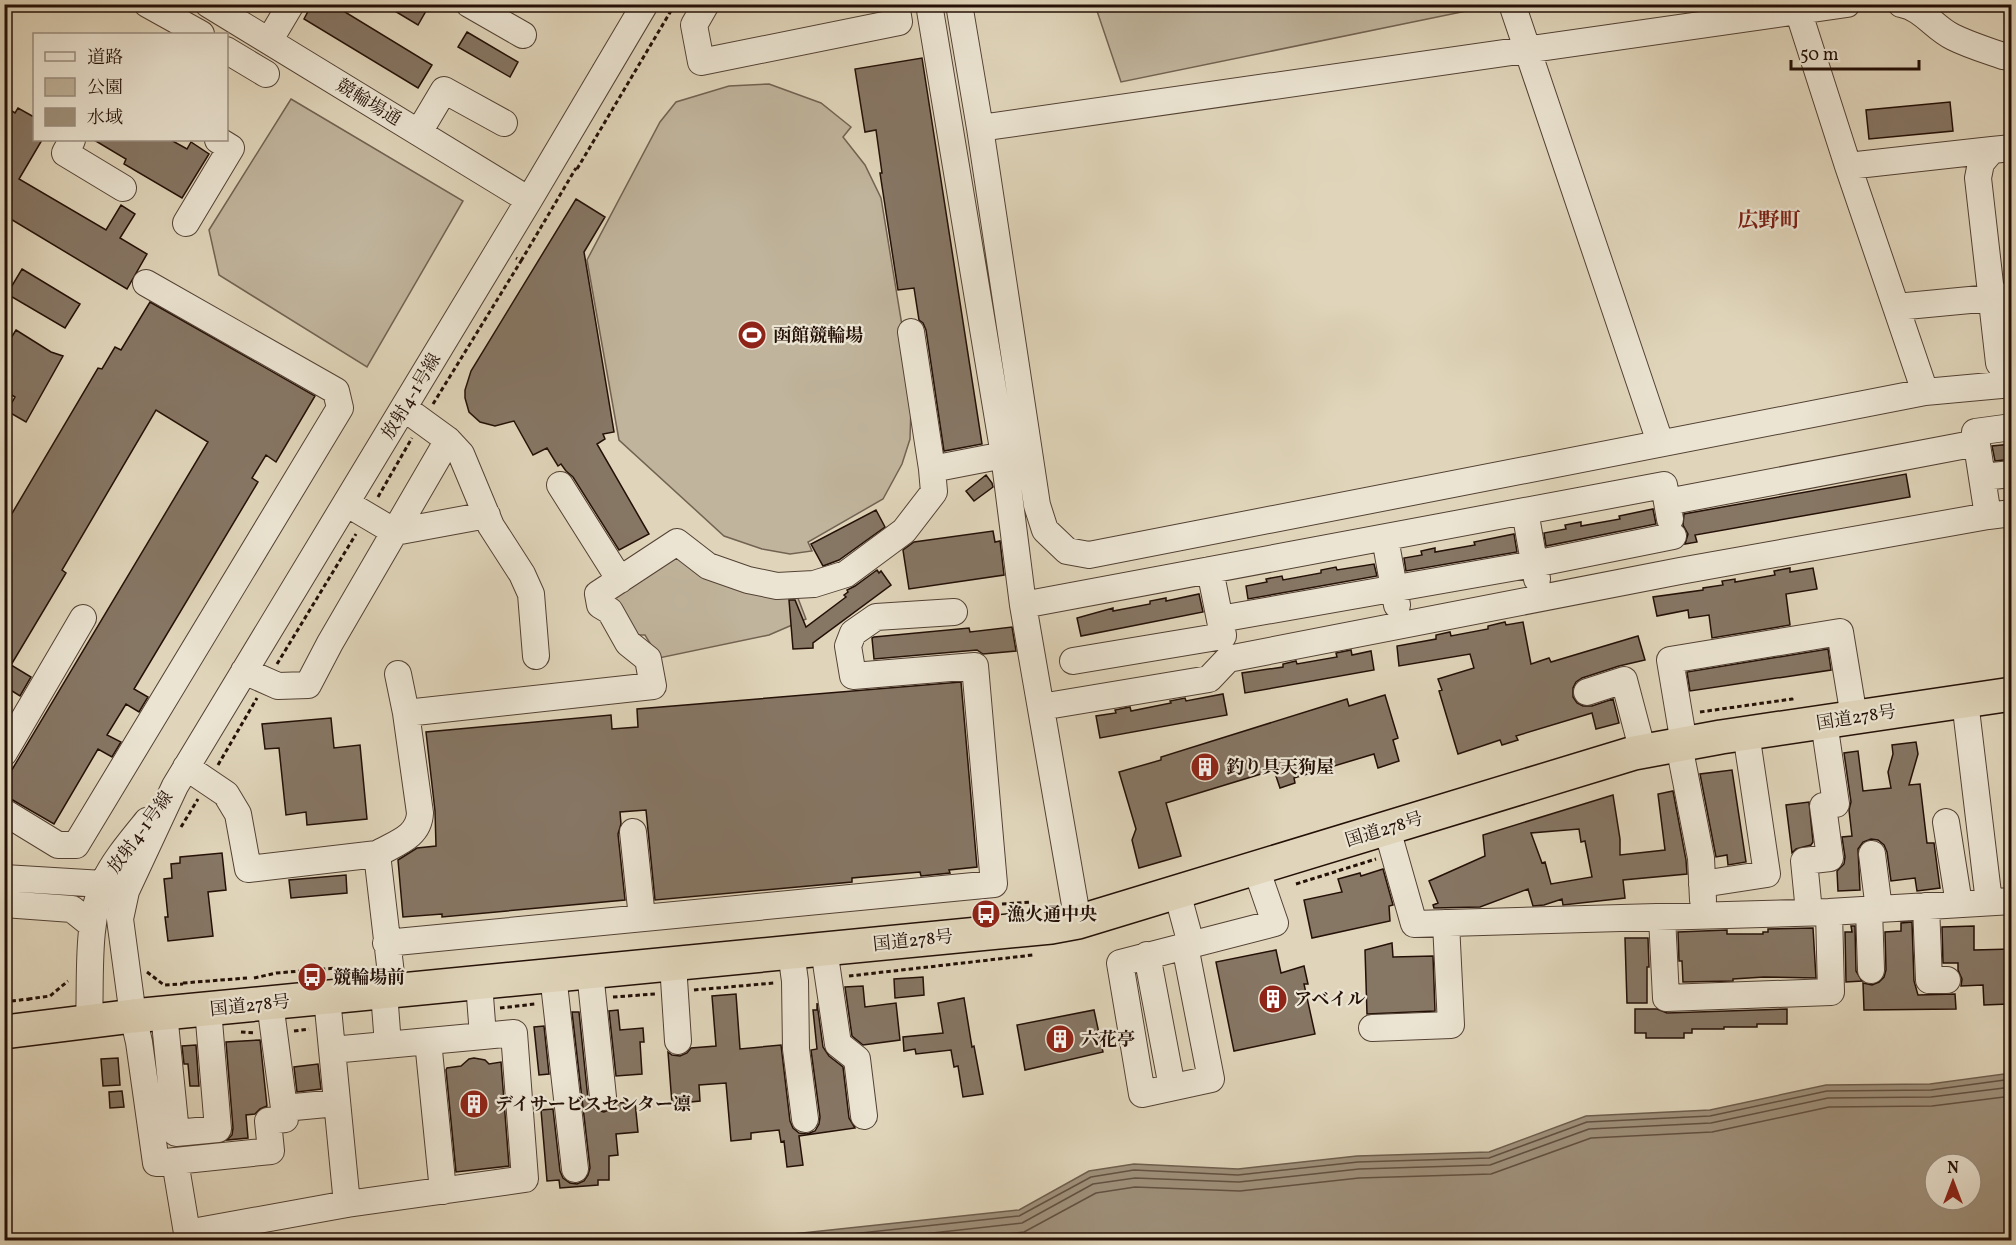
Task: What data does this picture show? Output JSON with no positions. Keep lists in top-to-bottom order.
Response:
{
  "streets": {
    "highway": ["国道278号"],
    "street": ["競輪場通", "放射4-1号線"]
  },
  "crossings": [
    ["競輪場通", "放射4-1号線"],
    ["放射4-1号線", "国道278号"]
  ],
  "districts": ["広野町"],
  "places": {
    "sports": ["函館競輪場"],
    "building": [
      "釣り具天狗屋",
      "アベイル",
      "六花亭",
      "デイサービスセンター凛"
    ],
    "bus stop": ["漁火通中央", "競輪場前"]
  },
  "legend": ["道路", "公園", "水域"],
  "scale_bar": "50 m",
  "north": "top"
}
